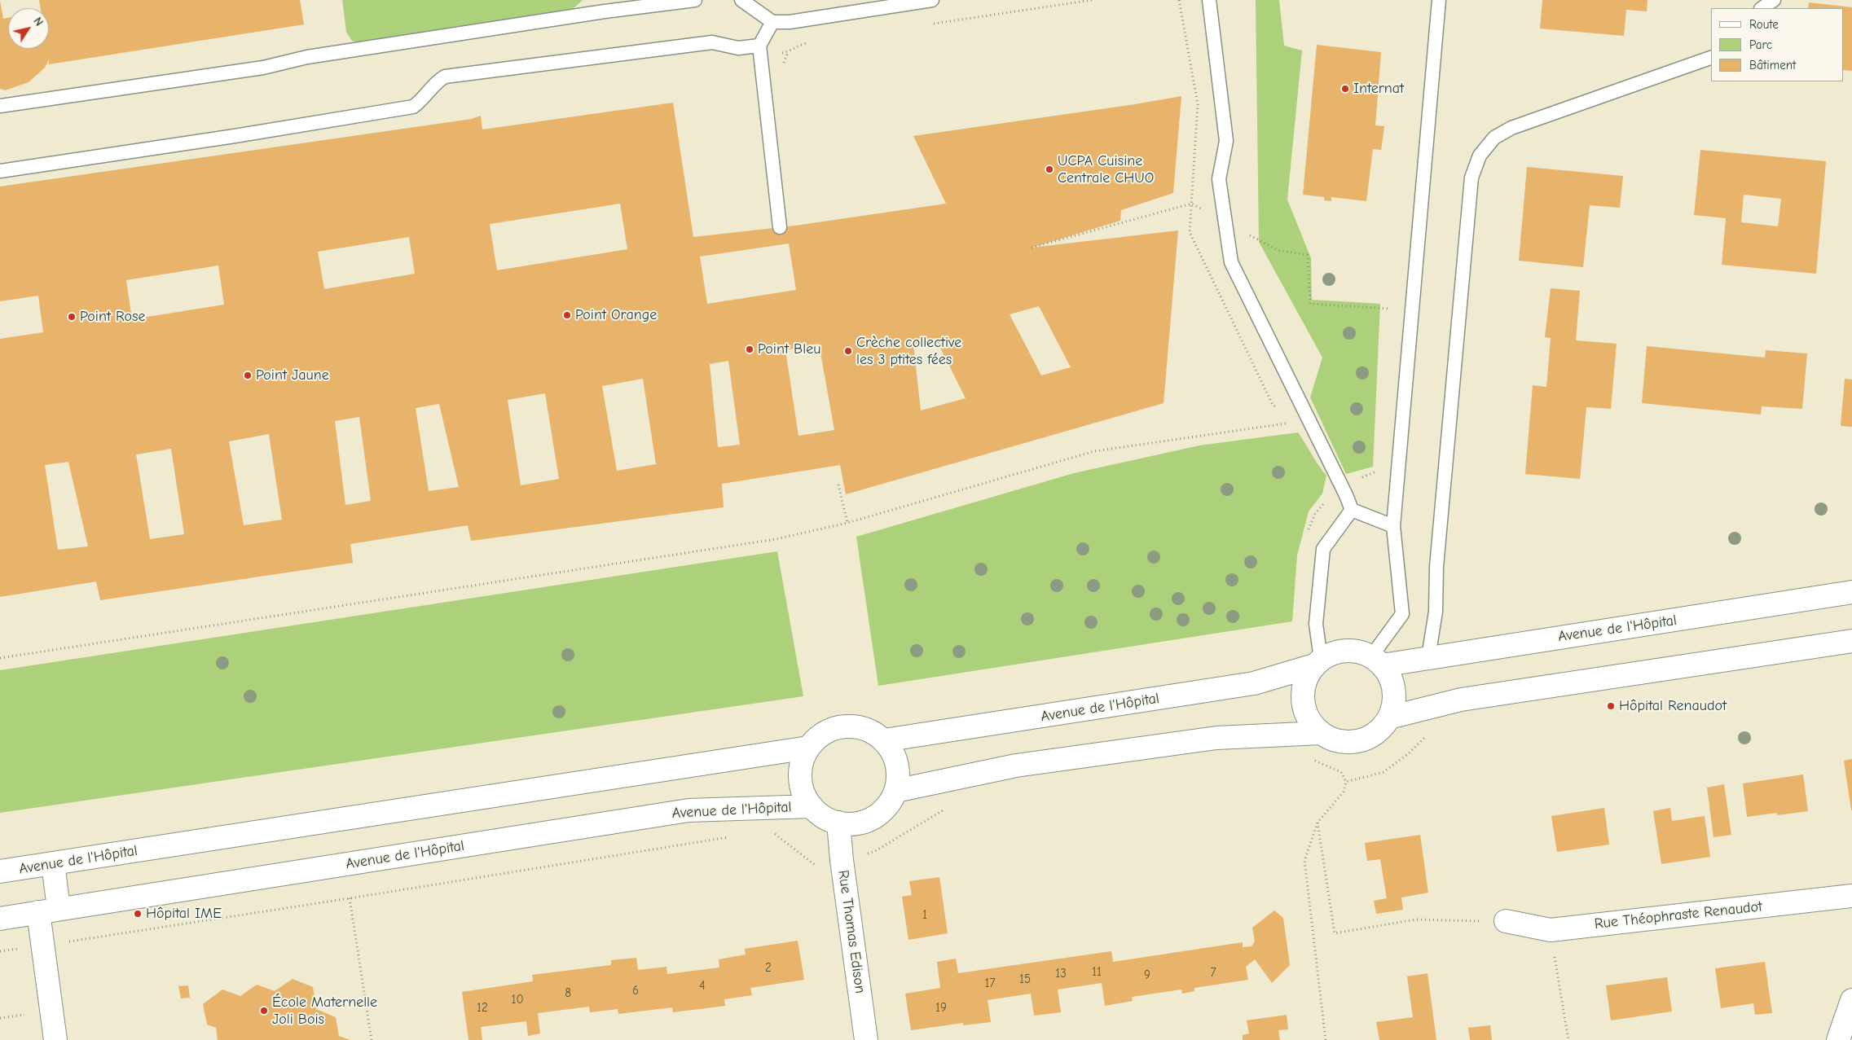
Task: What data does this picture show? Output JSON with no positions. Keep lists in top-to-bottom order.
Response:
{
  "streets": {
    "street": ["Avenue de l'Hôpital", "Rue Théophraste Renaudot", "Rue Thomas Edison"]
  },
  "crossings": [
    ["Avenue de l'Hôpital", "Rue Thomas Edison"]
  ],
  "places": [
    "Internat",
    "UCPA Cuisine Centrale CHUO",
    "Point Orange",
    "Point Rose",
    "Point Bleu",
    "Crèche collective les 3 ptites fées",
    "Point Jaune",
    "Hôpital Renaudot",
    "Hôpital IME",
    "École Maternelle Joli Bois"
  ],
  "house_numbers": [
    "1",
    "2",
    "11",
    "7",
    "13",
    "9",
    "15",
    "17",
    "4",
    "6",
    "8",
    "10",
    "12",
    "19"
  ],
  "legend": ["Route", "Parc", "Bâtiment"],
  "north": "top right"
}
